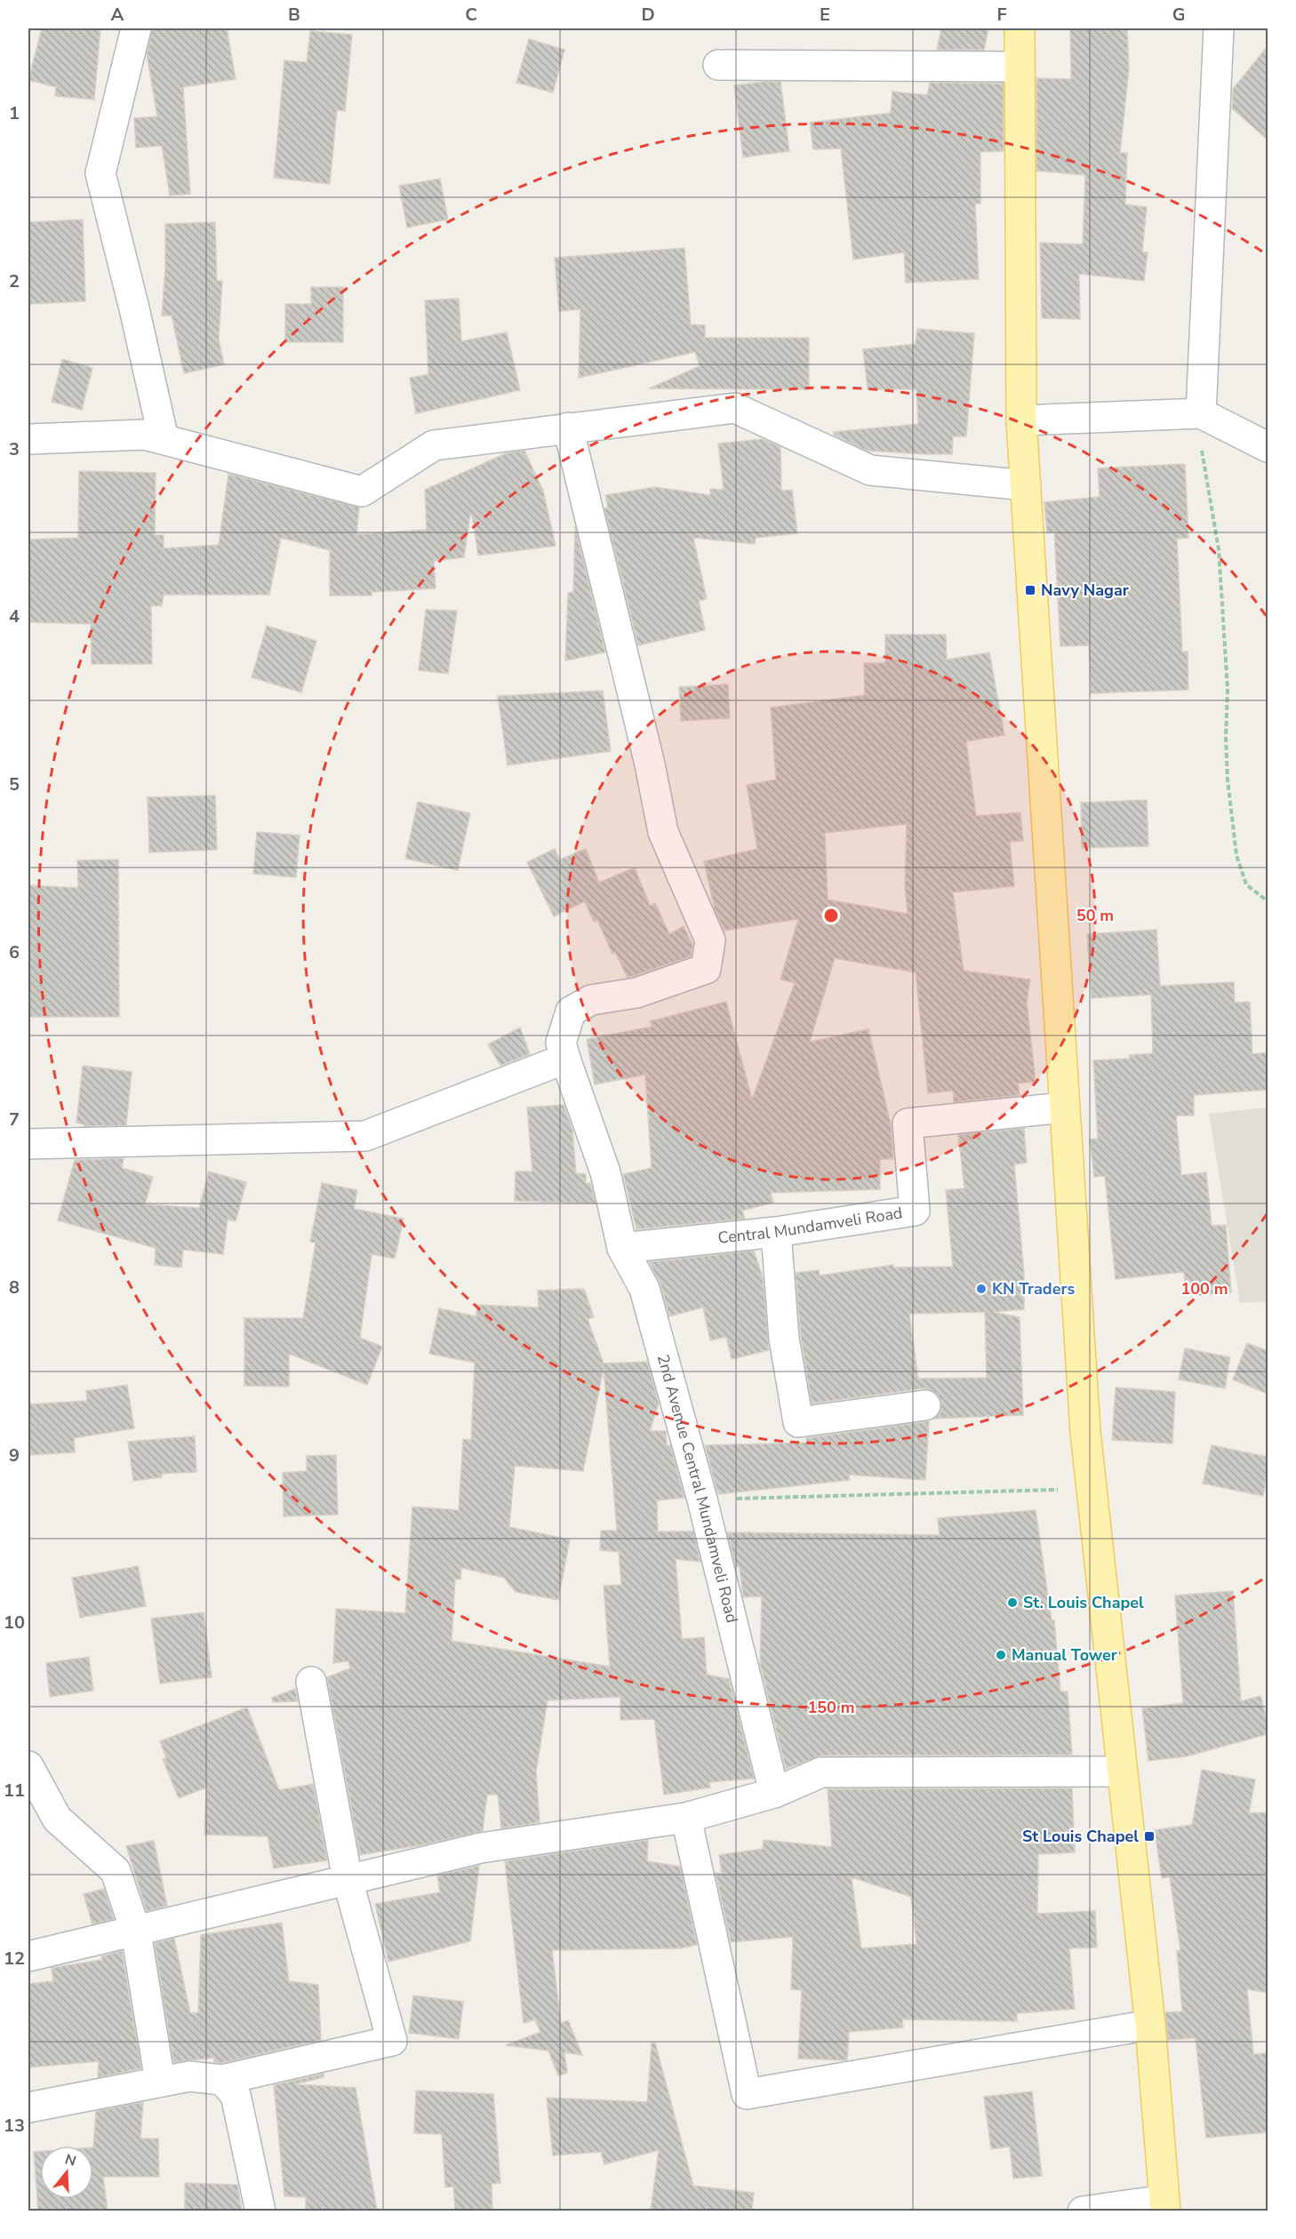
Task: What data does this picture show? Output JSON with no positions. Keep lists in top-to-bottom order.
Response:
{
  "streets": {
    "street": ["Central Mundamveli Road", "2nd Avenue Central Mundamveli Road"]
  },
  "crossings": [
    ["Central Mundamveli Road", "2nd Avenue Central Mundamveli Road"]
  ],
  "places": {
    "transit": ["Navy Nagar", "St Louis Chapel"],
    "other": ["KN Traders", "St. Louis Chapel", "Manual Tower"]
  },
  "north": "top",
  "grid": {
    "columns": [
      "A",
      "B",
      "C",
      "D",
      "E",
      "F",
      "G"
    ],
    "rows": [
      "1",
      "2",
      "3",
      "4",
      "5",
      "6",
      "7",
      "8",
      "9",
      "10",
      "11",
      "12",
      "13"
    ]
  },
  "rings": ["50 m", "100 m", "150 m"]
}
